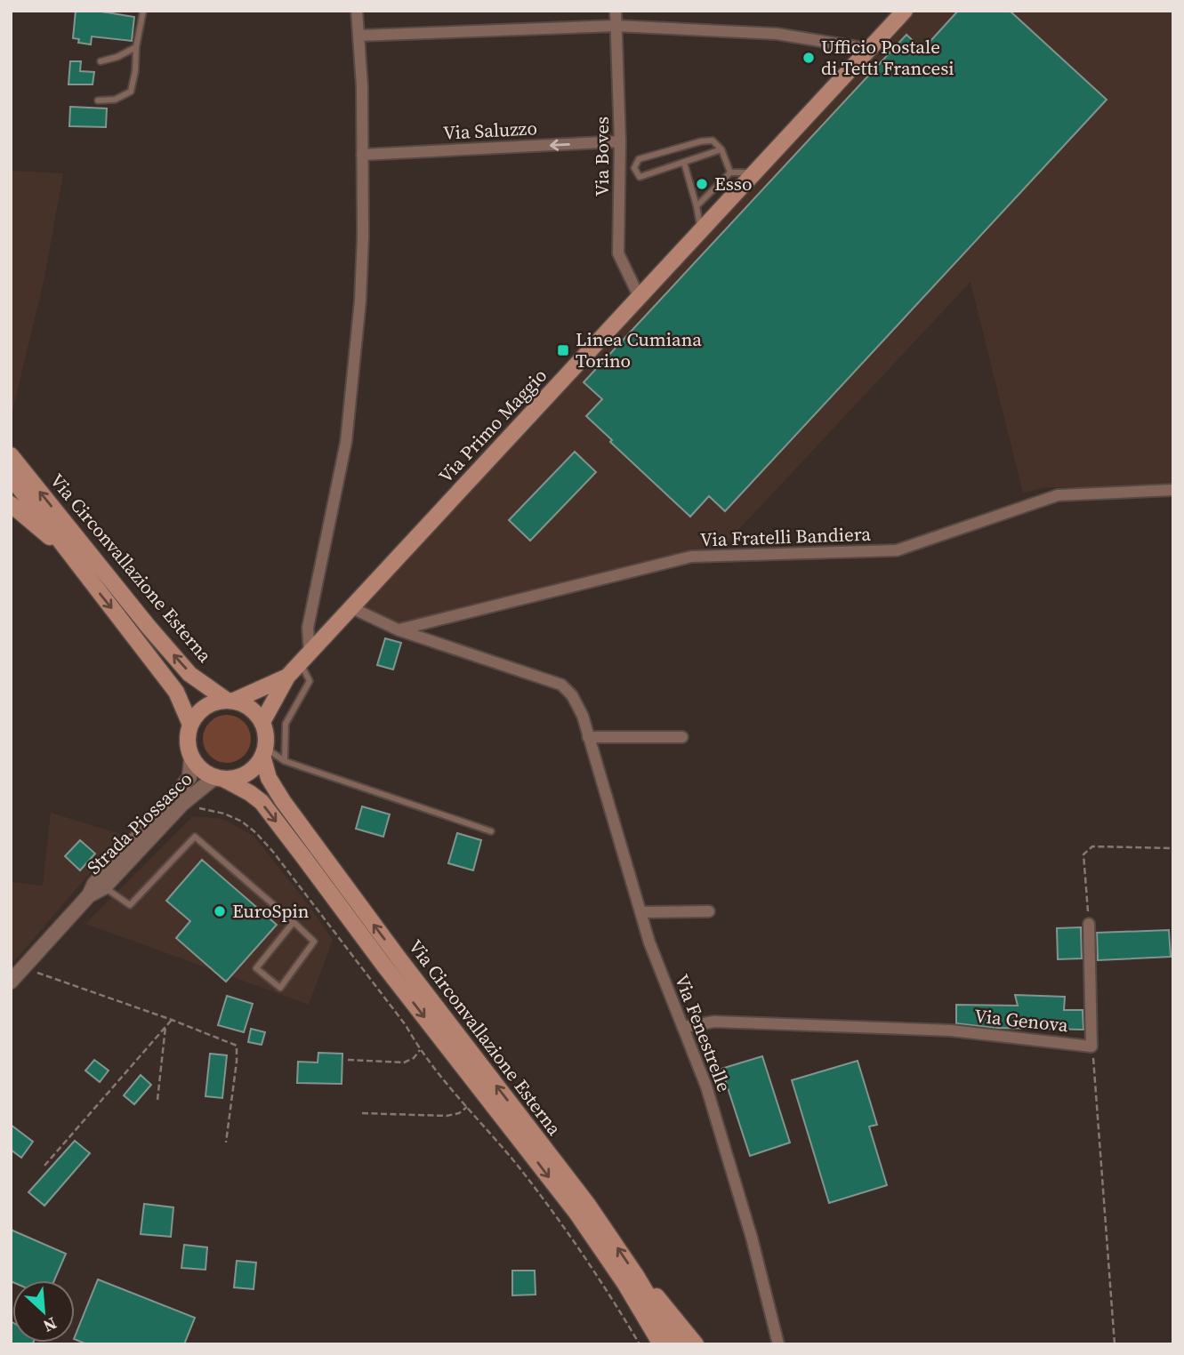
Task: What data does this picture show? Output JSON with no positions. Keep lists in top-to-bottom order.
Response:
{
  "streets": {
    "main road": ["Via Primo Maggio", "Via Circonvallazione Esterna"],
    "street": [
      "Via Saluzzo",
      "Via Boves",
      "Via Fratelli Bandiera",
      "Strada Piossasco",
      "Via Genova",
      "Via Fenestrelle"
    ]
  },
  "crossings": [
    ["Via Saluzzo", "Via Boves"],
    ["Via Boves", "Via Primo Maggio"],
    ["Via Primo Maggio", "Via Circonvallazione Esterna"],
    ["Via Primo Maggio", "Strada Piossasco"],
    ["Via Primo Maggio", "Via Fenestrelle"],
    ["Via Fratelli Bandiera", "Via Fenestrelle"],
    ["Via Circonvallazione Esterna", "Strada Piossasco"],
    ["Via Genova", "Via Fenestrelle"]
  ],
  "one_way": ["Via Saluzzo"],
  "places": {
    "other": ["Ufficio Postale di Tetti Francesi", "Esso", "EuroSpin"],
    "transit": ["Linea Cumiana Torino"]
  },
  "north": "bottom right"
}
